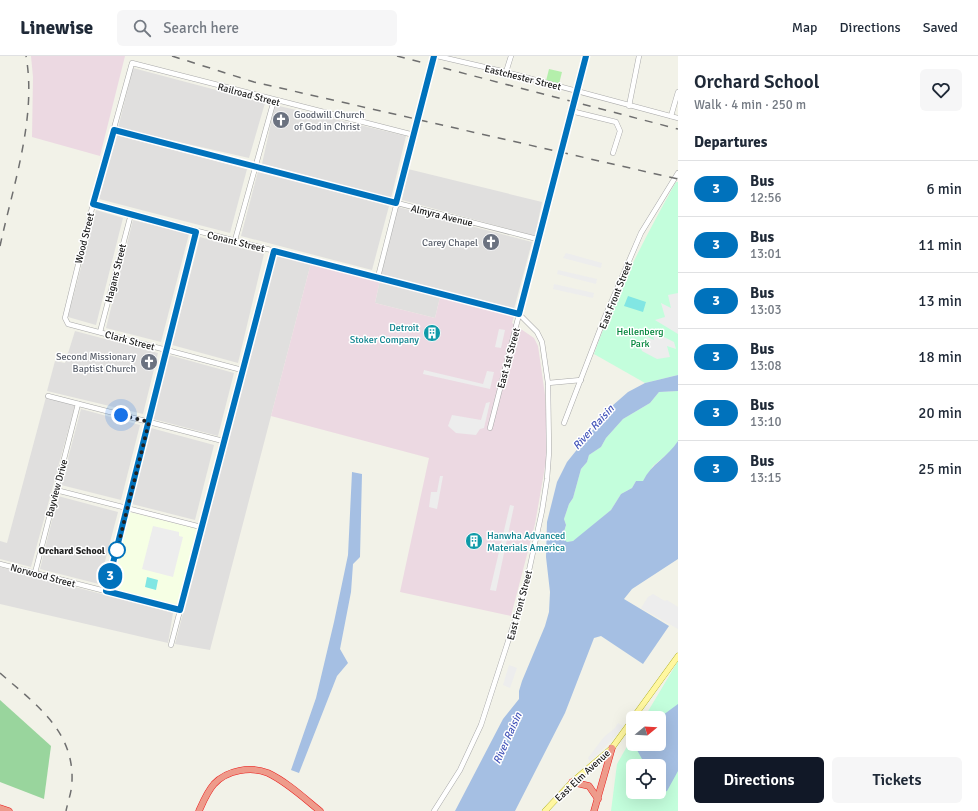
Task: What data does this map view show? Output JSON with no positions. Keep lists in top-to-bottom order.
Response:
{
  "streets": {
    "main road": ["East Elm Avenue"],
    "street": [
      "Eastchester Street",
      "Railroad Street",
      "Almyra Avenue",
      "Wood Street",
      "Conant Street",
      "Hagans Street",
      "East Front Street",
      "Clark Street",
      "East 1st Street",
      "Bayview Drive",
      "Norwood Street"
    ]
  },
  "crossings": [
    ["Eastchester Street", "East 1st Street"],
    ["Railroad Street", "Wood Street"],
    ["Almyra Avenue", "Wood Street"],
    ["Almyra Avenue", "East 1st Street"],
    ["Wood Street", "Conant Street"],
    ["Wood Street", "Clark Street"],
    ["Conant Street", "Hagans Street"],
    ["Conant Street", "East Front Street"],
    ["Conant Street", "East 1st Street"],
    ["Hagans Street", "Clark Street"],
    ["East Front Street", "East 1st Street"],
    ["Bayview Drive", "Norwood Street"]
  ],
  "water": ["River Raisin"],
  "parks": ["Hellenberg Park"],
  "places": {
    "church": ["Goodwill Church of God in Christ", "Carey Chapel", "Second Missionary Baptist Church"],
    "building": ["Detroit Stoker Company", "Hanwha Advanced Materials America"],
    "other": ["Orchard School"]
  },
  "lines": ["bus line 3"],
  "north": "right",
  "page": {
    "header": "Linewise",
    "search": "Search here",
    "nav": ["Map", "Directions", "Saved"],
    "on_map": "3",
    "heading": [
      ["Orchard School", "Walk · 4 min · 250 m"],
      "Departures"
    ],
    "list": [
      {
        "mark": "3",
        "name": "Bus",
        "note": "12:56",
        "value": "6 min"
      },
      {
        "mark": "3",
        "name": "Bus",
        "note": "13:01",
        "value": "11 min"
      },
      {
        "mark": "3",
        "name": "Bus",
        "note": "13:03",
        "value": "13 min"
      },
      {
        "mark": "3",
        "name": "Bus",
        "note": "13:08",
        "value": "18 min"
      },
      {
        "mark": "3",
        "name": "Bus",
        "note": "13:10",
        "value": "20 min"
      },
      {
        "mark": "3",
        "name": "Bus",
        "note": "13:15",
        "value": "25 min"
      }
    ],
    "buttons": ["Directions", "Tickets"]
  }
}
